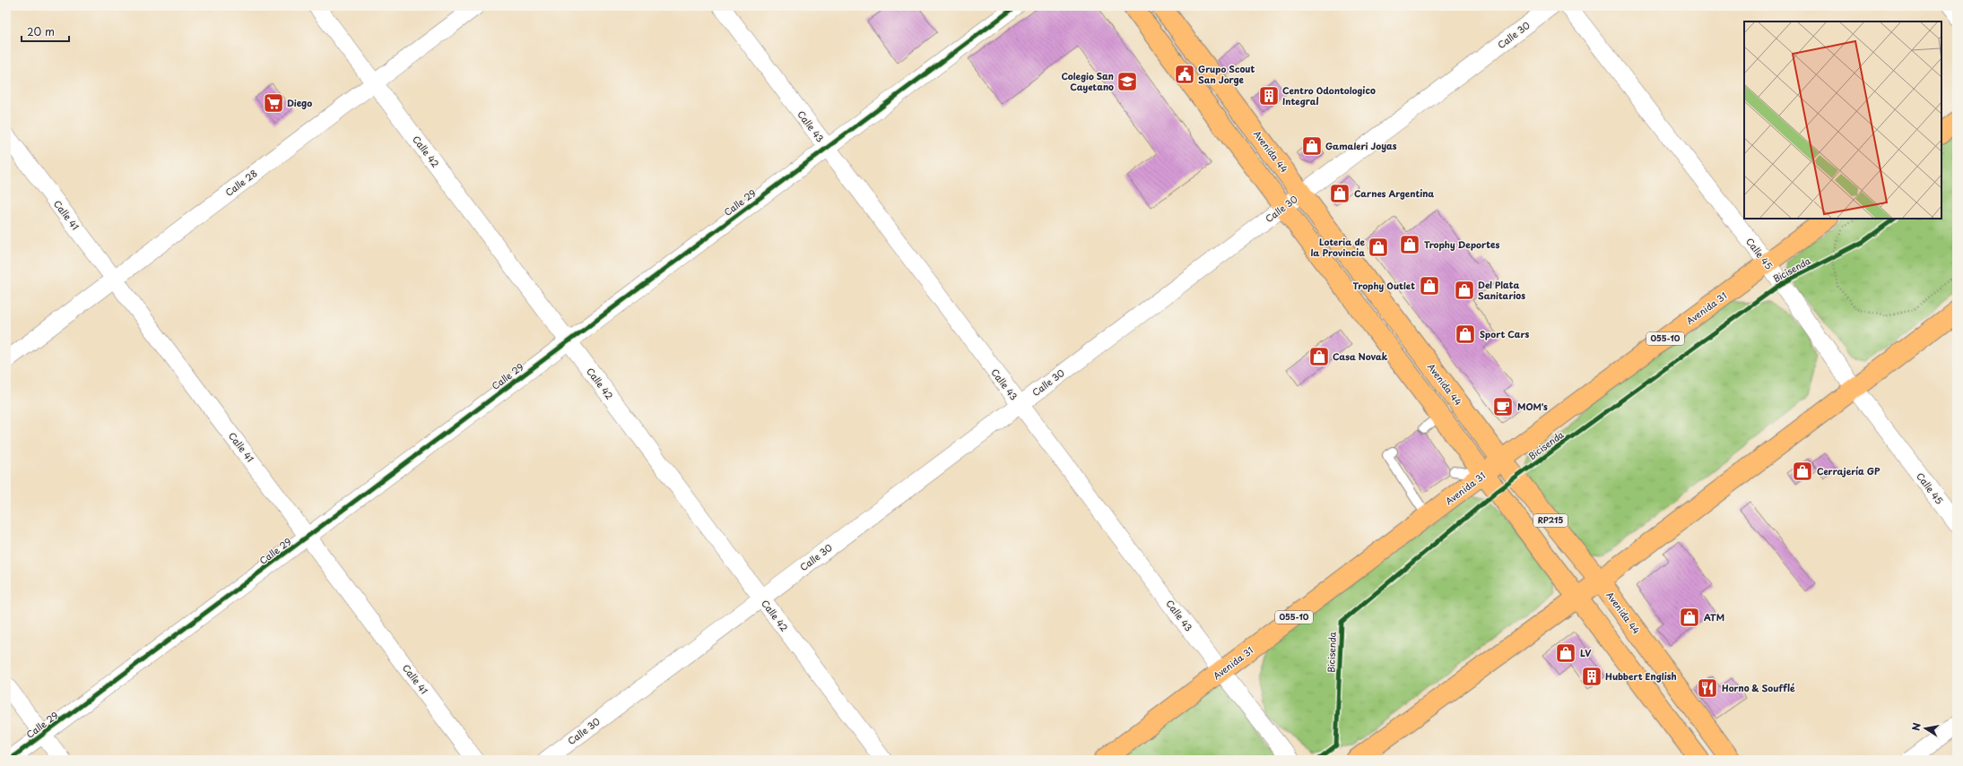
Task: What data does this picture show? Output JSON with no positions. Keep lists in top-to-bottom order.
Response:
{
  "streets": {
    "main road": [
      "Avenida 44",
      "Avenida 31",
      "055-10",
      "RP215"
    ],
    "street": [
      "Calle 30",
      "Calle 43",
      "Calle 42",
      "Calle 28",
      "Calle 29",
      "Calle 41",
      "Calle 45"
    ],
    "cycle path": ["Bicisenda"]
  },
  "crossings": [
    ["Calle 30", "Calle 43"],
    ["Calle 30", "Calle 42"],
    ["Calle 30", "Avenida 44"],
    ["Calle 43", "Calle 29"],
    ["Calle 43", "Avenida 31"],
    ["Calle 42", "Calle 28"],
    ["Calle 42", "Calle 29"],
    ["Avenida 44", "Avenida 31"],
    ["Calle 28", "Calle 41"],
    ["Calle 29", "Calle 41"],
    ["Calle 45", "Avenida 31"],
    ["Avenida 31", "RP215"]
  ],
  "places": {
    "public building": ["Grupo Scout San Jorge"],
    "school or university": ["Colegio San Cayetano"],
    "building": ["Centro Odontologico Integral", "Hubbert English"],
    "supermarket": ["Diego"],
    "shop": [
      "Gamaleri Joyas",
      "Carnes Argentina",
      "Trophy Deportes",
      "Loteria de la Provincia",
      "Trophy Outlet",
      "Del Plata Sanitarios",
      "Sport Cars",
      "Casa Novak",
      "Cerrajería GP",
      "ATM",
      "LV"
    ],
    "cafe": ["MOM's"],
    "restaurant": ["Horno & Soufflé"]
  },
  "scale_bar": "20 m",
  "north": "left"
}
